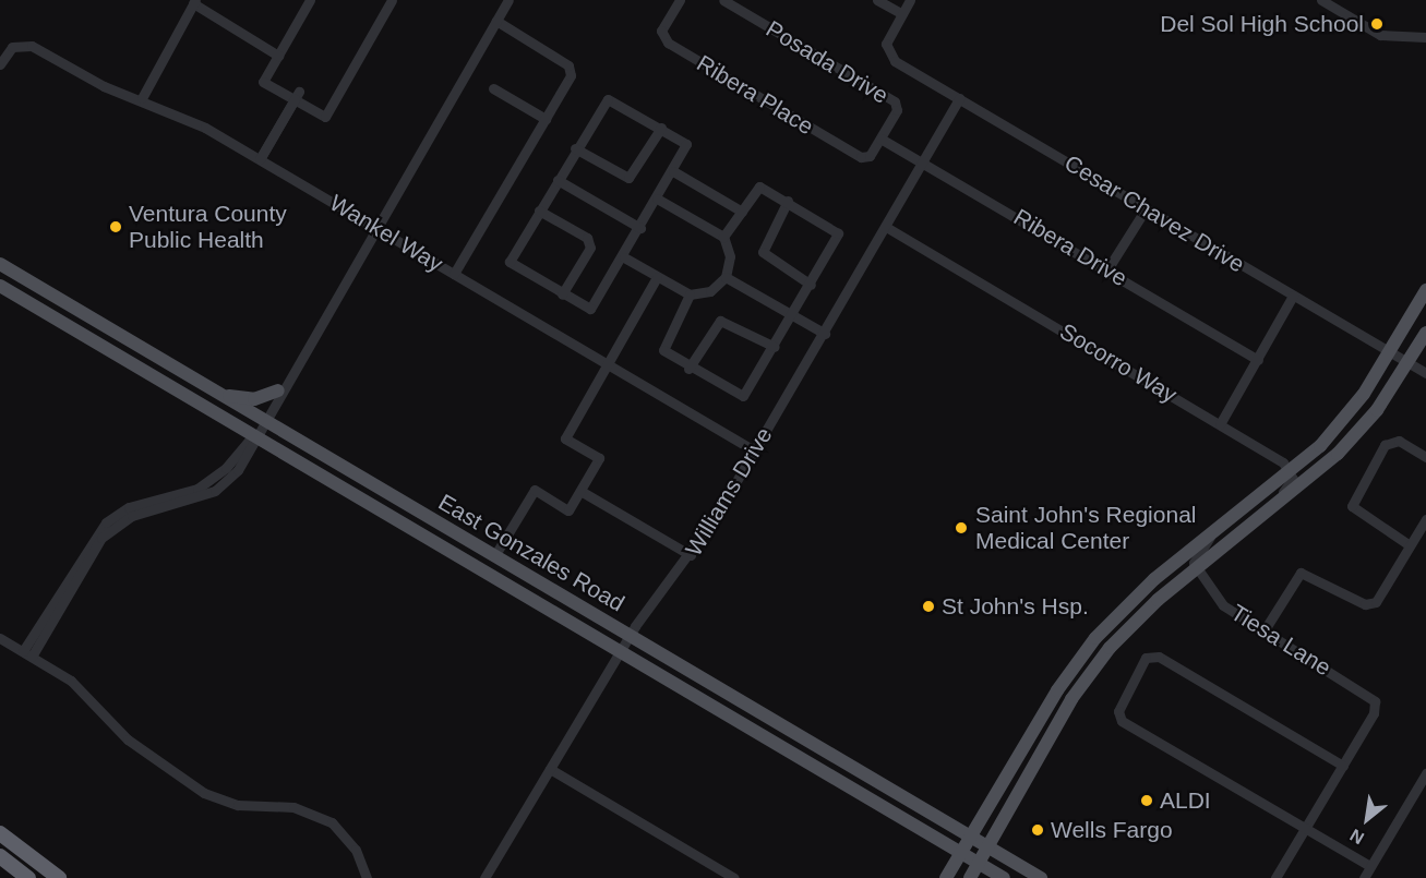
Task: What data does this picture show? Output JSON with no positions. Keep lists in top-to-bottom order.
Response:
{
  "streets": {
    "main road": ["East Gonzales Road"],
    "street": [
      "Posada Drive",
      "Ribera Place",
      "Cesar Chavez Drive",
      "Wankel Way",
      "Ribera Drive",
      "Socorro Way",
      "Williams Drive",
      "Tiesa Lane"
    ]
  },
  "crossings": [
    ["Posada Drive", "Ribera Place"],
    ["Posada Drive", "Ribera Drive"],
    ["Ribera Place", "Ribera Drive"],
    ["Cesar Chavez Drive", "Williams Drive"],
    ["Wankel Way", "Williams Drive"],
    ["Ribera Drive", "Williams Drive"],
    ["Socorro Way", "Williams Drive"],
    ["Williams Drive", "East Gonzales Road"]
  ],
  "places": [
    "Del Sol High School",
    "Ventura County Public Health",
    "Saint John's Regional Medical Center",
    "St John's Hsp.",
    "ALDI",
    "Wells Fargo"
  ],
  "north": "bottom left"
}
